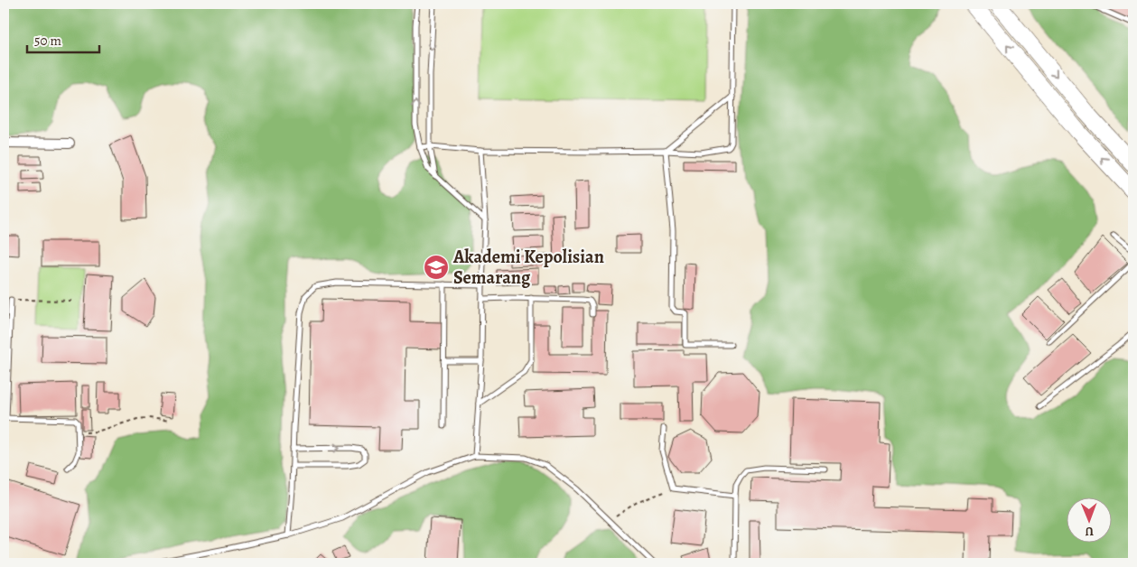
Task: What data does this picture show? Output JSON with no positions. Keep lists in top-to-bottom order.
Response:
{
  "places": {
    "school or university": ["Akademi Kepolisian Semarang"]
  },
  "scale_bar": "50 m",
  "north": "bottom"
}
